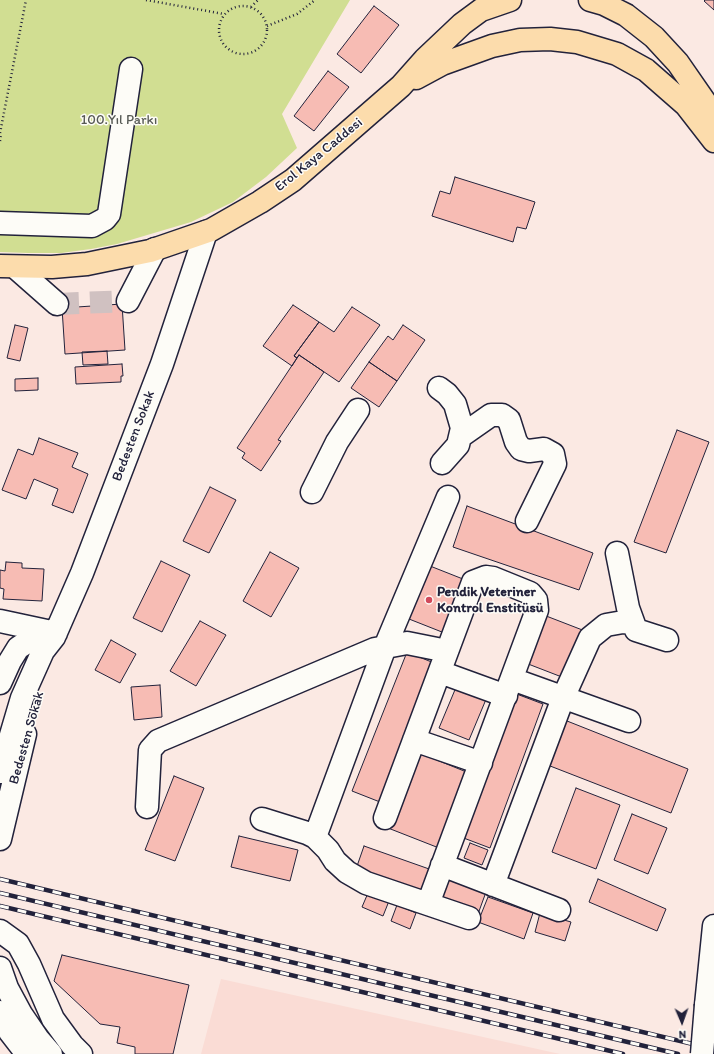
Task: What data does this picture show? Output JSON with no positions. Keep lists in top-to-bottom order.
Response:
{
  "streets": {
    "main road": ["Erol Kaya Caddesi"],
    "street": ["Bedesten Sokak"]
  },
  "crossings": [
    ["Erol Kaya Caddesi", "Bedesten Sokak"]
  ],
  "parks": ["100.Yıl Parkı"],
  "places": ["Pendik Veteriner Kontrol Enstitüsü"],
  "north": "bottom"
}
